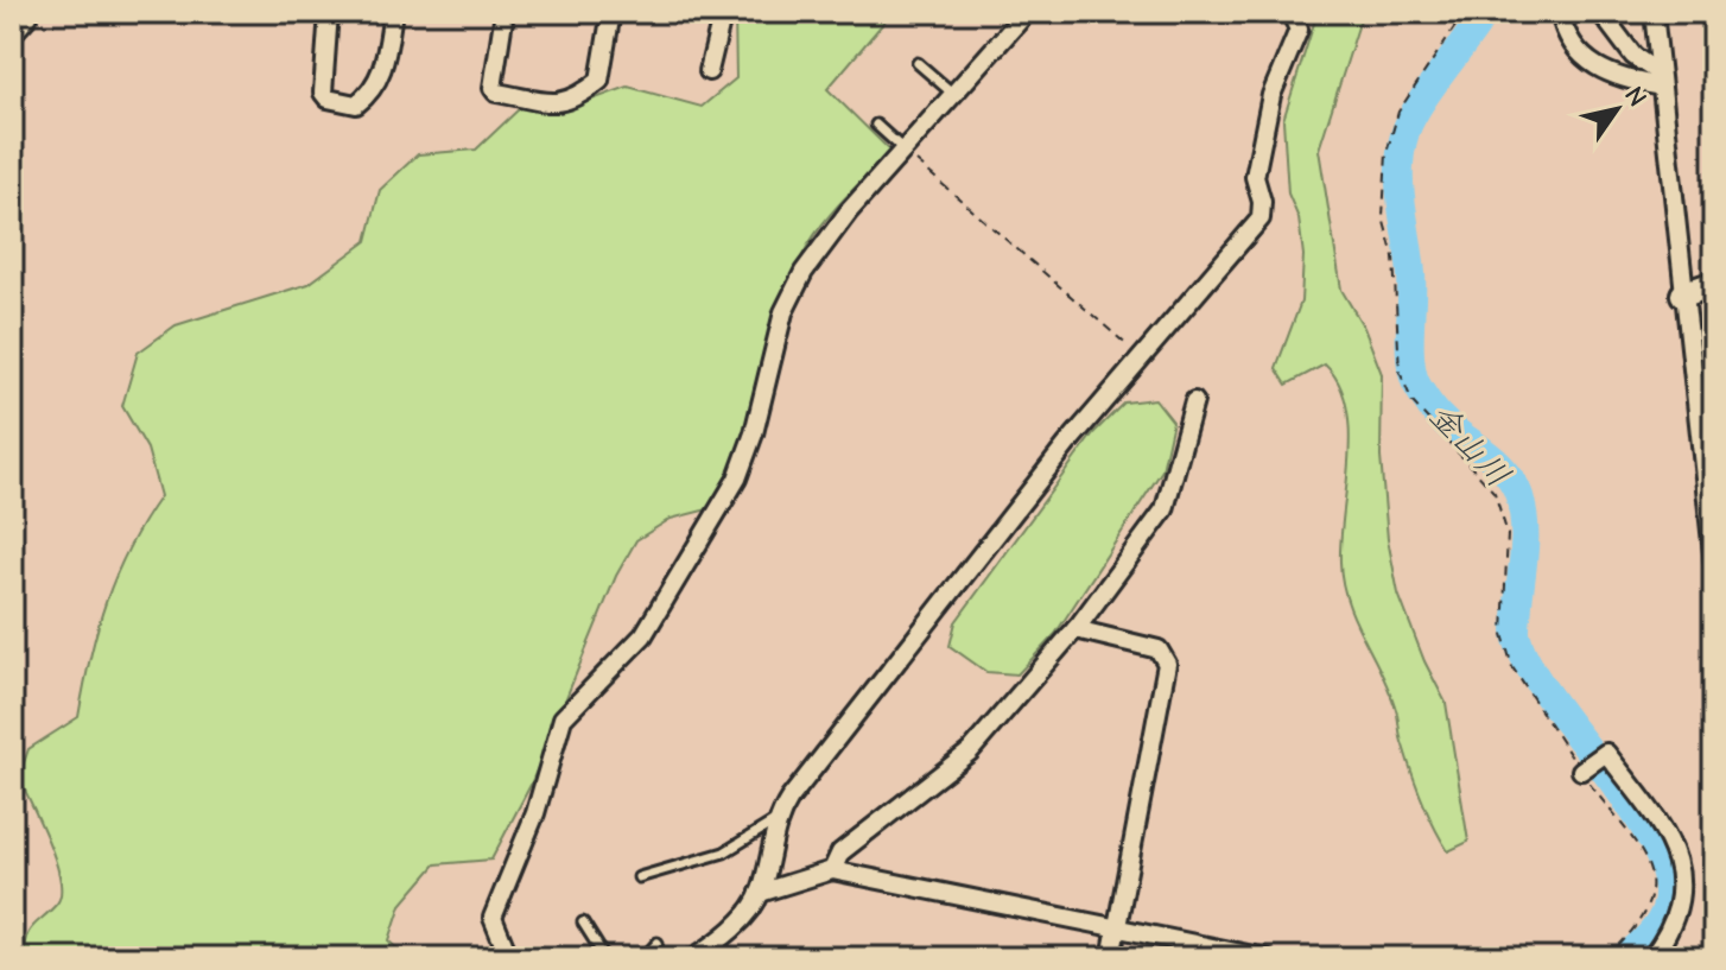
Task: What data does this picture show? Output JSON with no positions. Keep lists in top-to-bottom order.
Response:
{
  "water": ["金山川"],
  "north": "top right"
}
